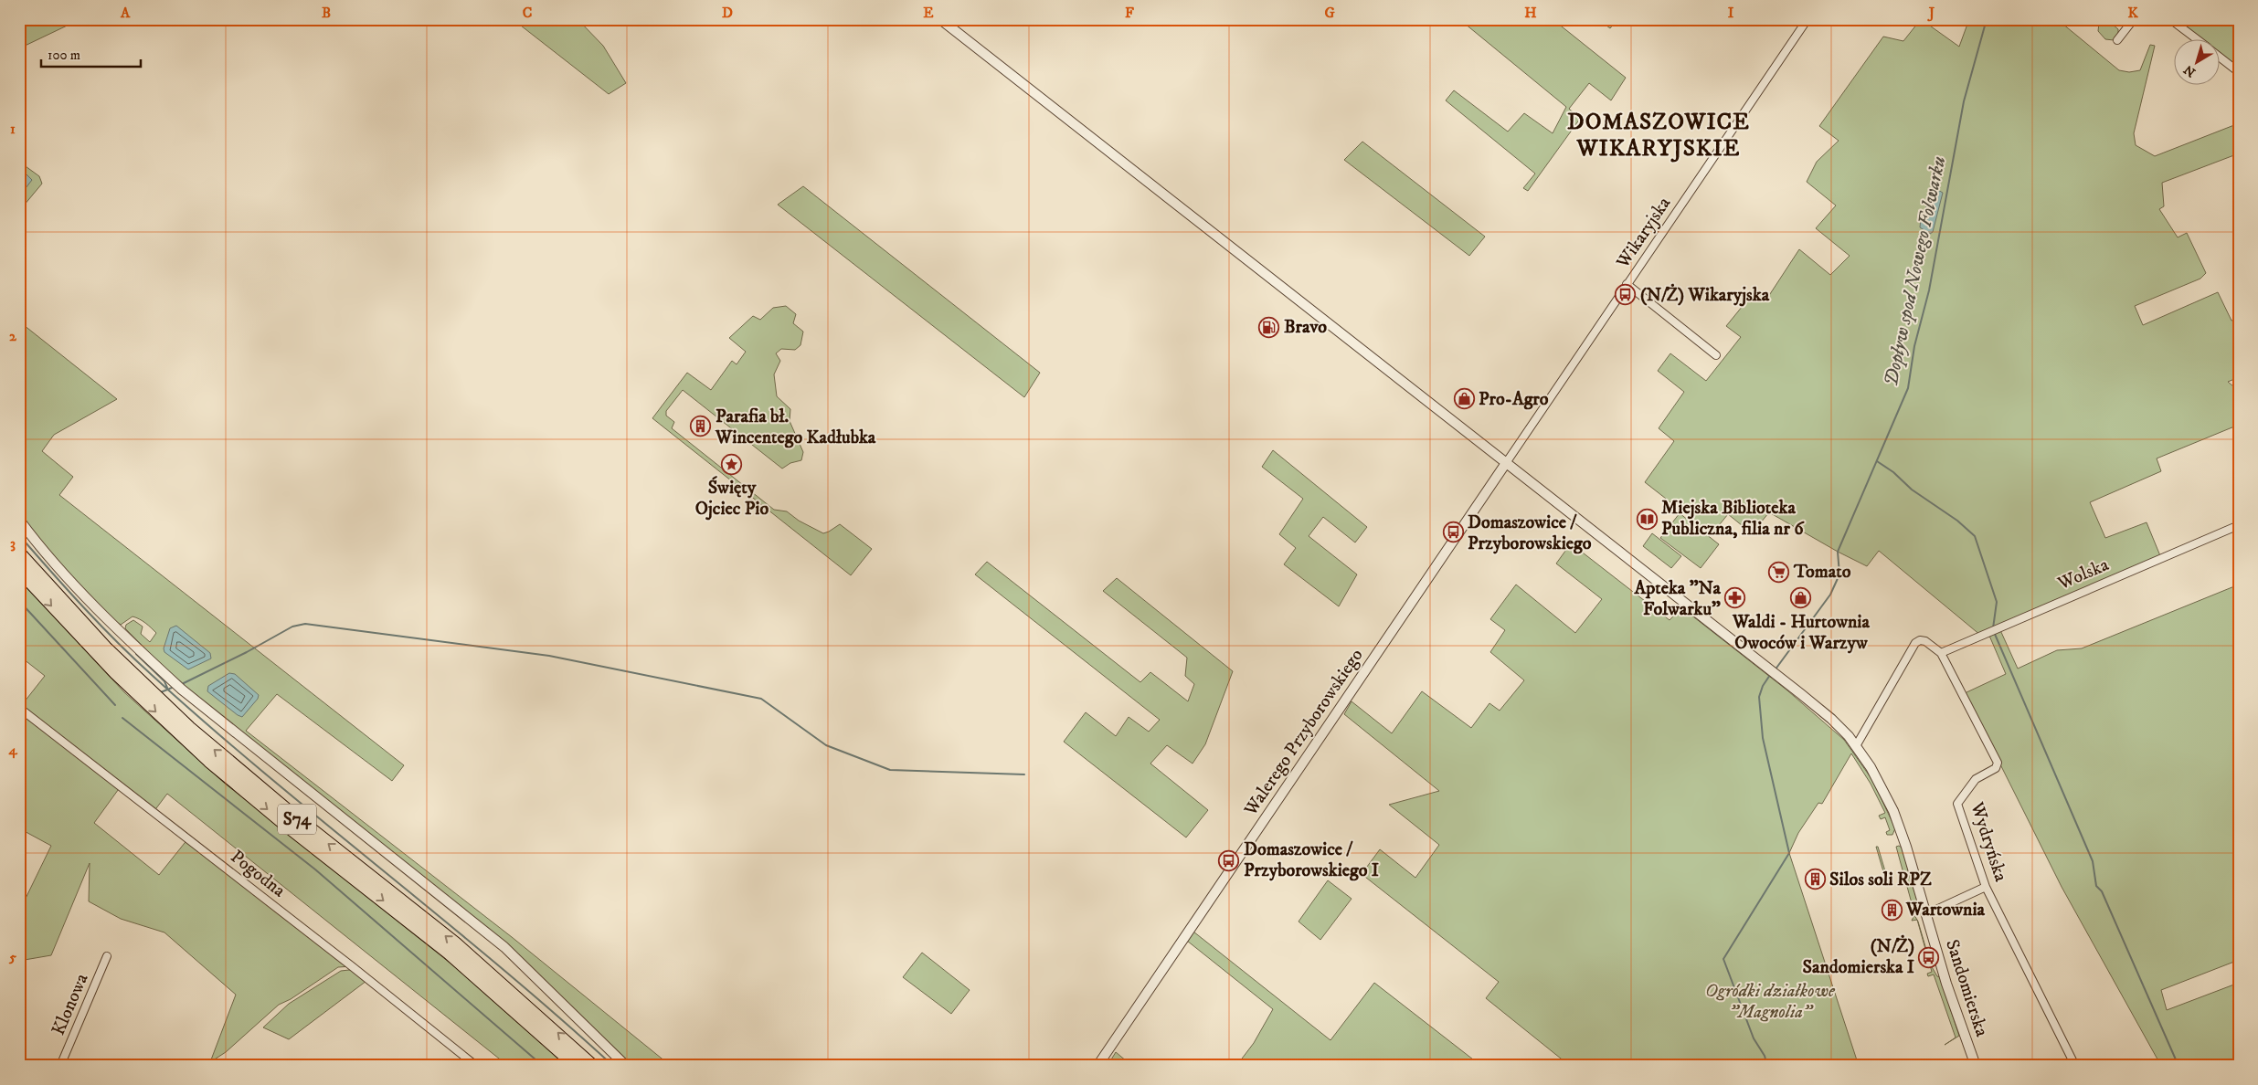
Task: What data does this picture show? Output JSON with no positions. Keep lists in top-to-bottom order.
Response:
{
  "streets": {
    "highway": ["S74"],
    "street": [
      "Wikaryjska",
      "Wolska",
      "Walerego Przyborowskiego",
      "Wydryńska",
      "Pogodna",
      "Sandomierska",
      "Klonowa"
    ]
  },
  "crossings": [
    ["Wikaryjska", "Walerego Przyborowskiego"],
    ["Wikaryjska", "Sandomierska"],
    ["Wolska", "Wydryńska"],
    ["Walerego Przyborowskiego", "Sandomierska"],
    ["Wydryńska", "Sandomierska"]
  ],
  "districts": ["DOMASZOWICE WIKARYJSKIE"],
  "water": ["Dopływ spod Nowego Folwarku"],
  "parks": ["Ogródki działkowe \"Magnolia\""],
  "places": {
    "bus stop": [
      "(N/Ż) Wikaryjska",
      "Domaszowice / Przyborowskiego",
      "Domaszowice / Przyborowskiego I",
      "(N/Ż) Sandomierska I"
    ],
    "fuel station": ["Bravo"],
    "shop": ["Pro-Agro", "Waldi - Hurtownia Owoców i Warzyw"],
    "building": ["Parafia bł. Wincentego Kadłubka", "Silos soli RPZ", "Wartownia"],
    "place": ["Święty Ojciec Pio"],
    "library": ["Miejska Biblioteka Publiczna, filia nr 6"],
    "supermarket": ["Tomato"],
    "pharmacy": ["Apteka \"Na Folwarku\""]
  },
  "scale_bar": "100 m",
  "north": "bottom left",
  "grid": {
    "columns": [
      "A",
      "B",
      "C",
      "D",
      "E",
      "F",
      "G",
      "H",
      "I",
      "J",
      "K"
    ],
    "rows": [
      "1",
      "2",
      "3",
      "4",
      "5"
    ]
  }
}
